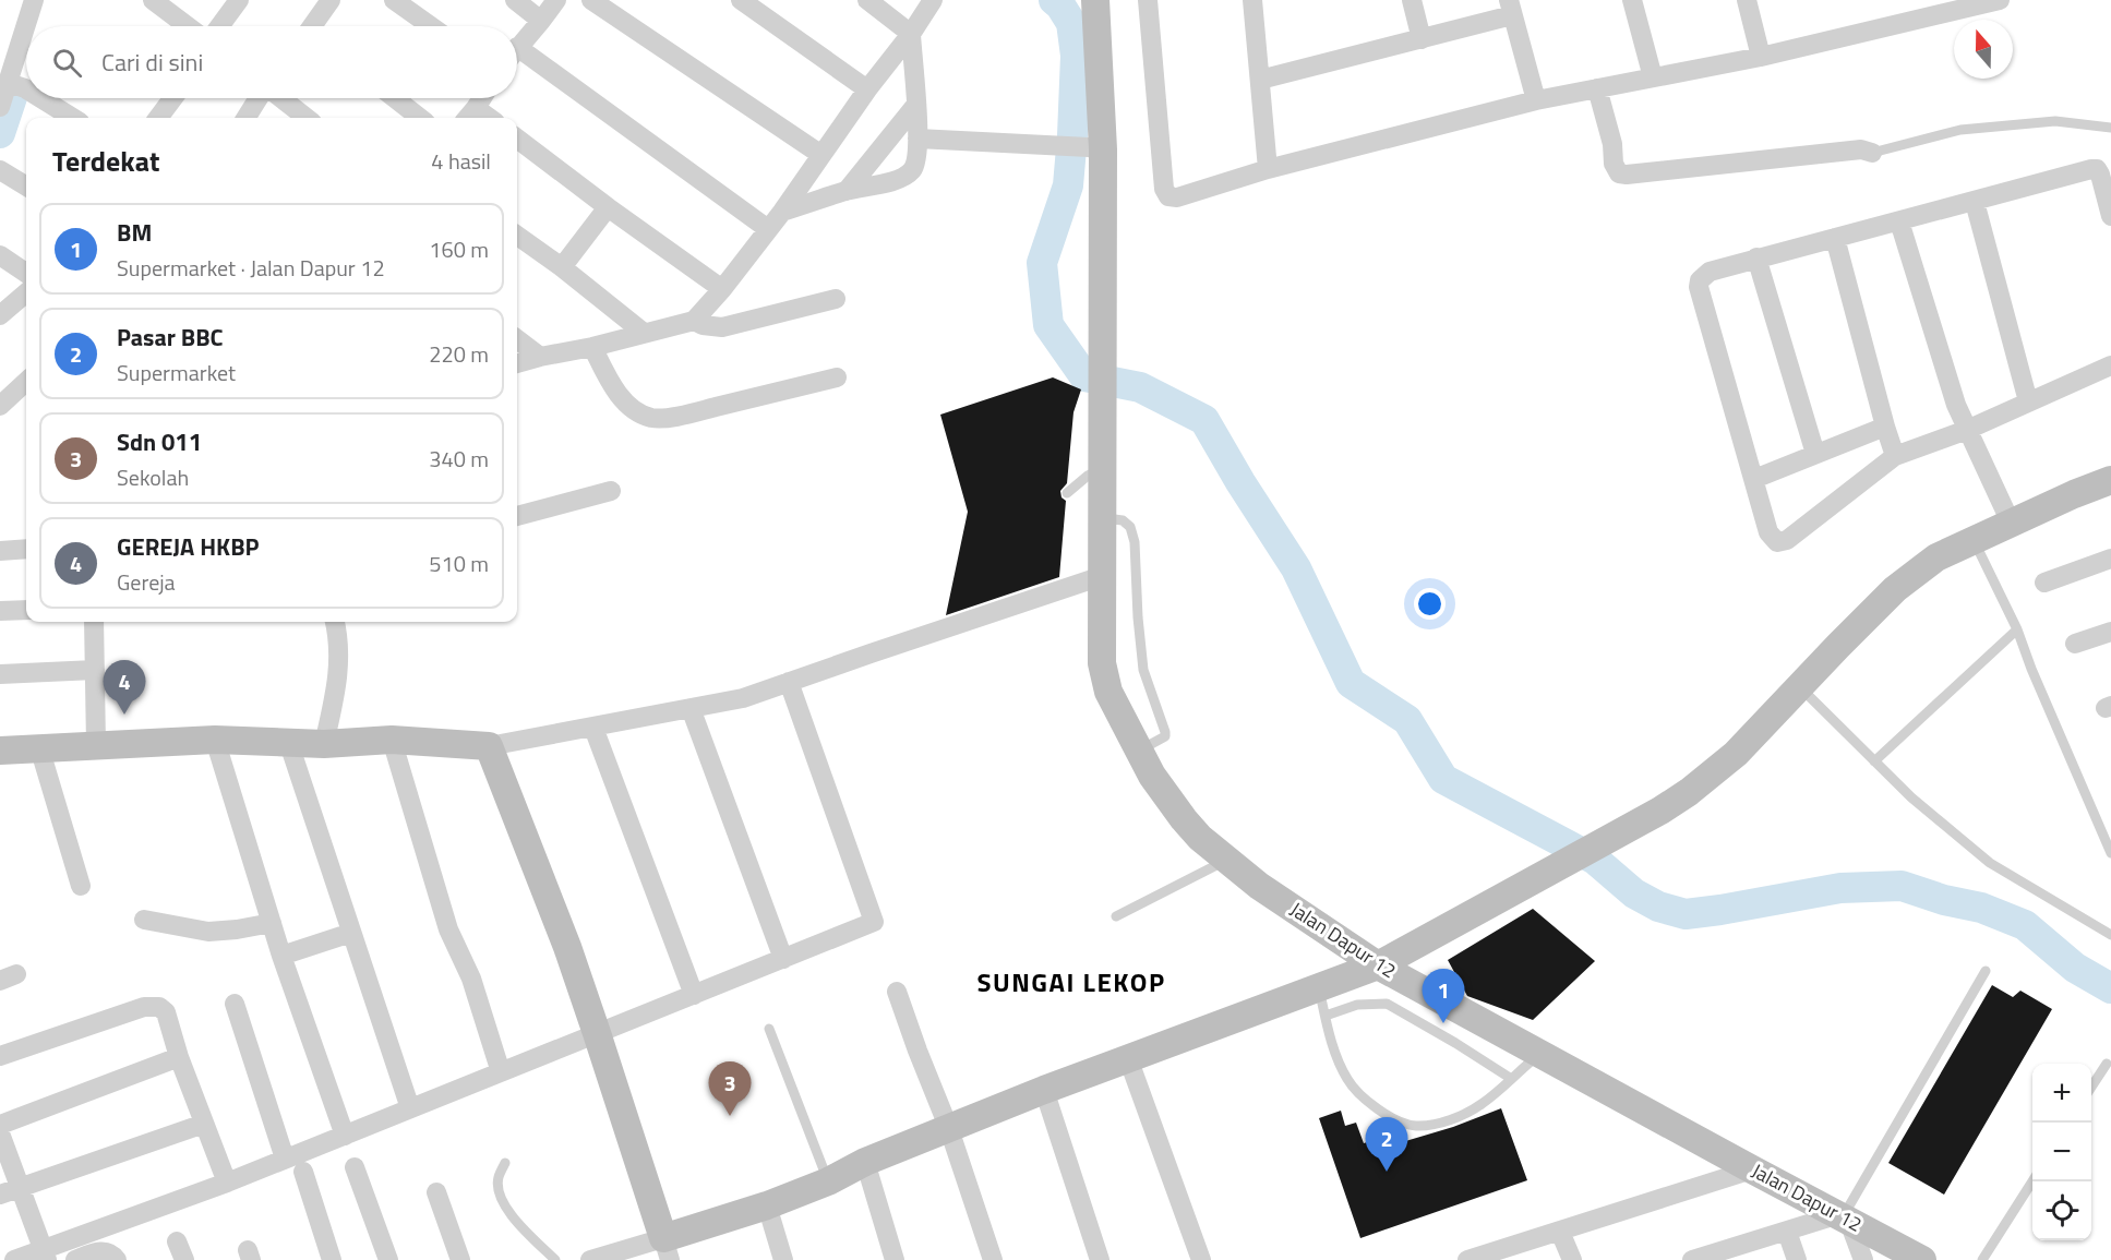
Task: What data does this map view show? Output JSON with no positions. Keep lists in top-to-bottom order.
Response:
{
  "streets": {
    "street": ["Jalan Dapur 12"]
  },
  "districts": ["SUNGAI LEKOP"],
  "north": "top",
  "page": {
    "search": "Cari di sini",
    "heading": ["Terdekat", "4 hasil"],
    "list": [
      {
        "mark": "1",
        "name": "BM",
        "note": "Supermarket · Jalan Dapur 12",
        "value": "160 m"
      },
      {
        "mark": "2",
        "name": "Pasar BBC",
        "note": "Supermarket",
        "value": "220 m"
      },
      {
        "mark": "3",
        "name": "Sdn 011",
        "note": "Sekolah",
        "value": "340 m"
      },
      {
        "mark": "4",
        "name": "GEREJA HKBP",
        "note": "Gereja",
        "value": "510 m"
      }
    ],
    "pins": [
      "4",
      "1",
      "3",
      "2"
    ],
    "map_buttons": ["+", "−"]
  }
}
